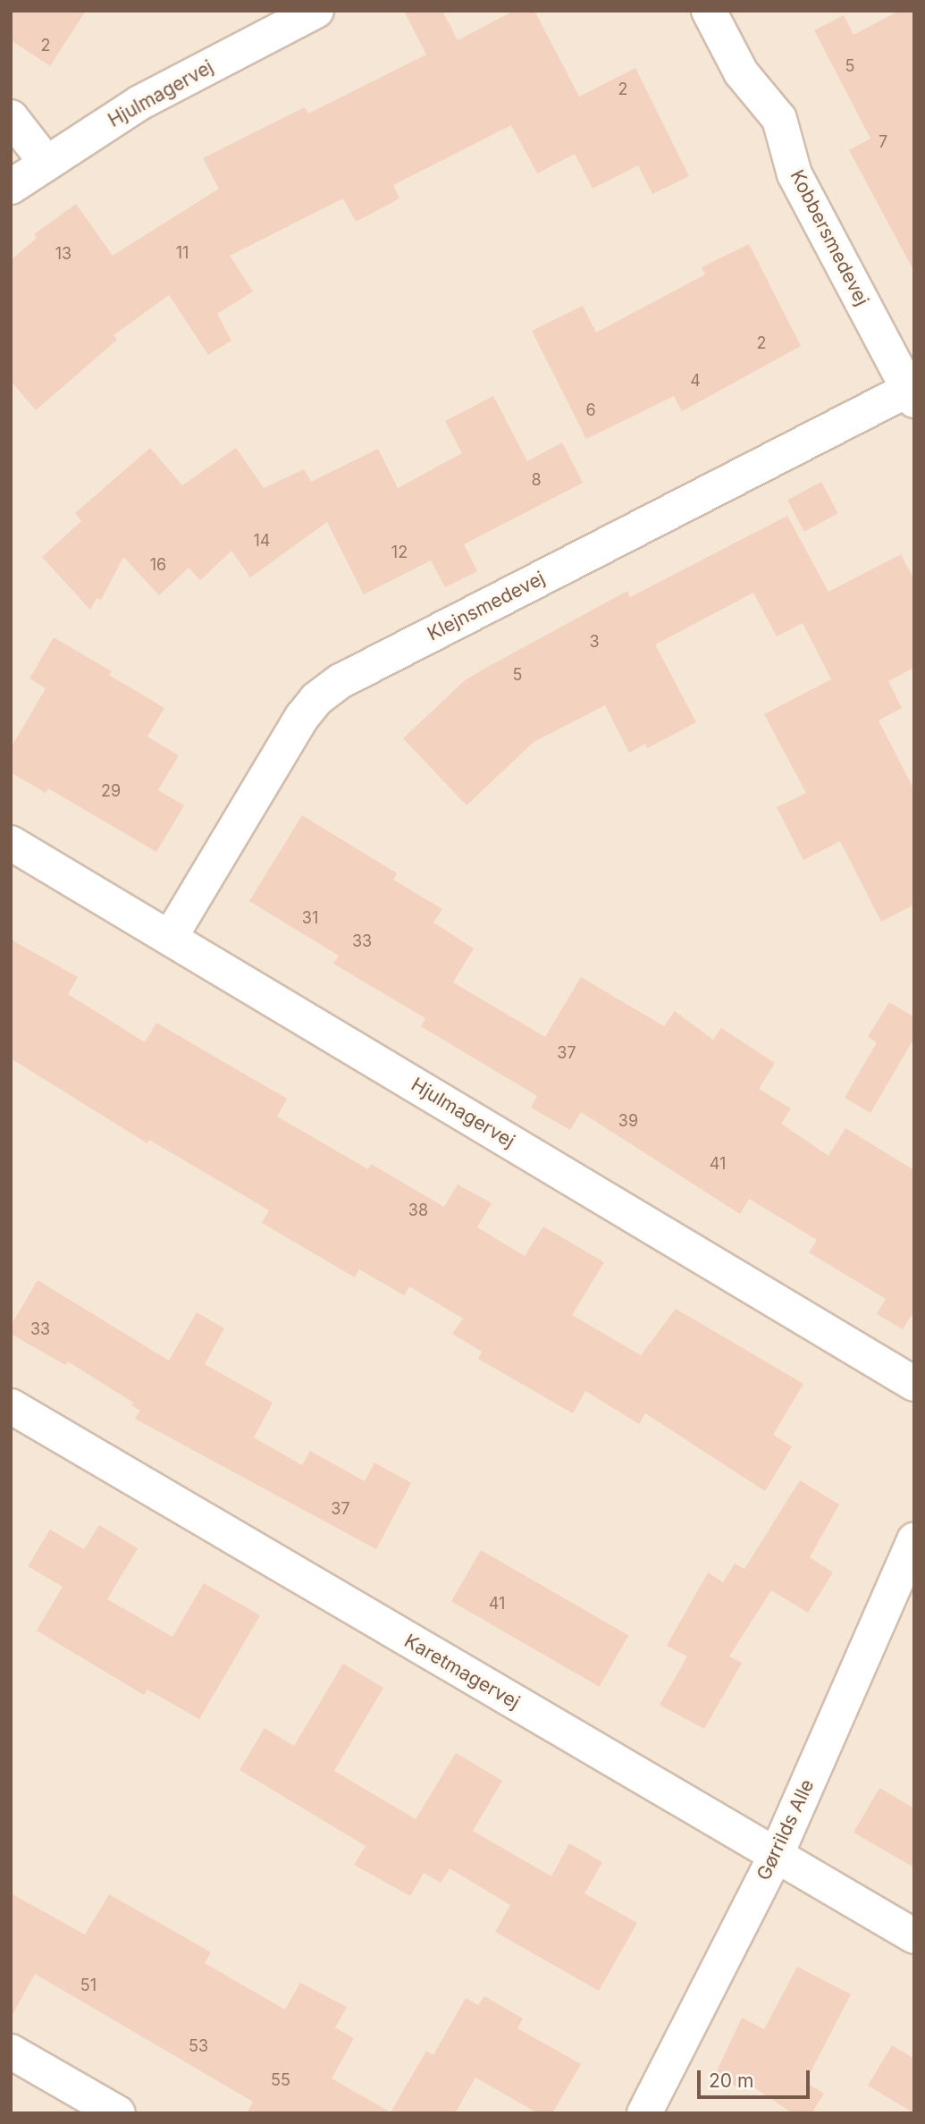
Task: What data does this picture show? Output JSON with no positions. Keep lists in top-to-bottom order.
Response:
{
  "streets": {
    "street": [
      "Hjulmagervej",
      "Kobbersmedevej",
      "Klejnsmedevej",
      "Karetmagervej",
      "Gørrilds Alle"
    ]
  },
  "crossings": [
    ["Hjulmagervej", "Klejnsmedevej"],
    ["Kobbersmedevej", "Klejnsmedevej"],
    ["Karetmagervej", "Gørrilds Alle"]
  ],
  "house_numbers": [
    "2",
    "5",
    "2",
    "7",
    "11",
    "13",
    "2",
    "4",
    "6",
    "8",
    "14",
    "12",
    "16",
    "3",
    "5",
    "29",
    "31",
    "33",
    "37",
    "39",
    "41",
    "38",
    "33",
    "37",
    "41",
    "51",
    "53",
    "55"
  ],
  "scale_bar": "20 m"
}
